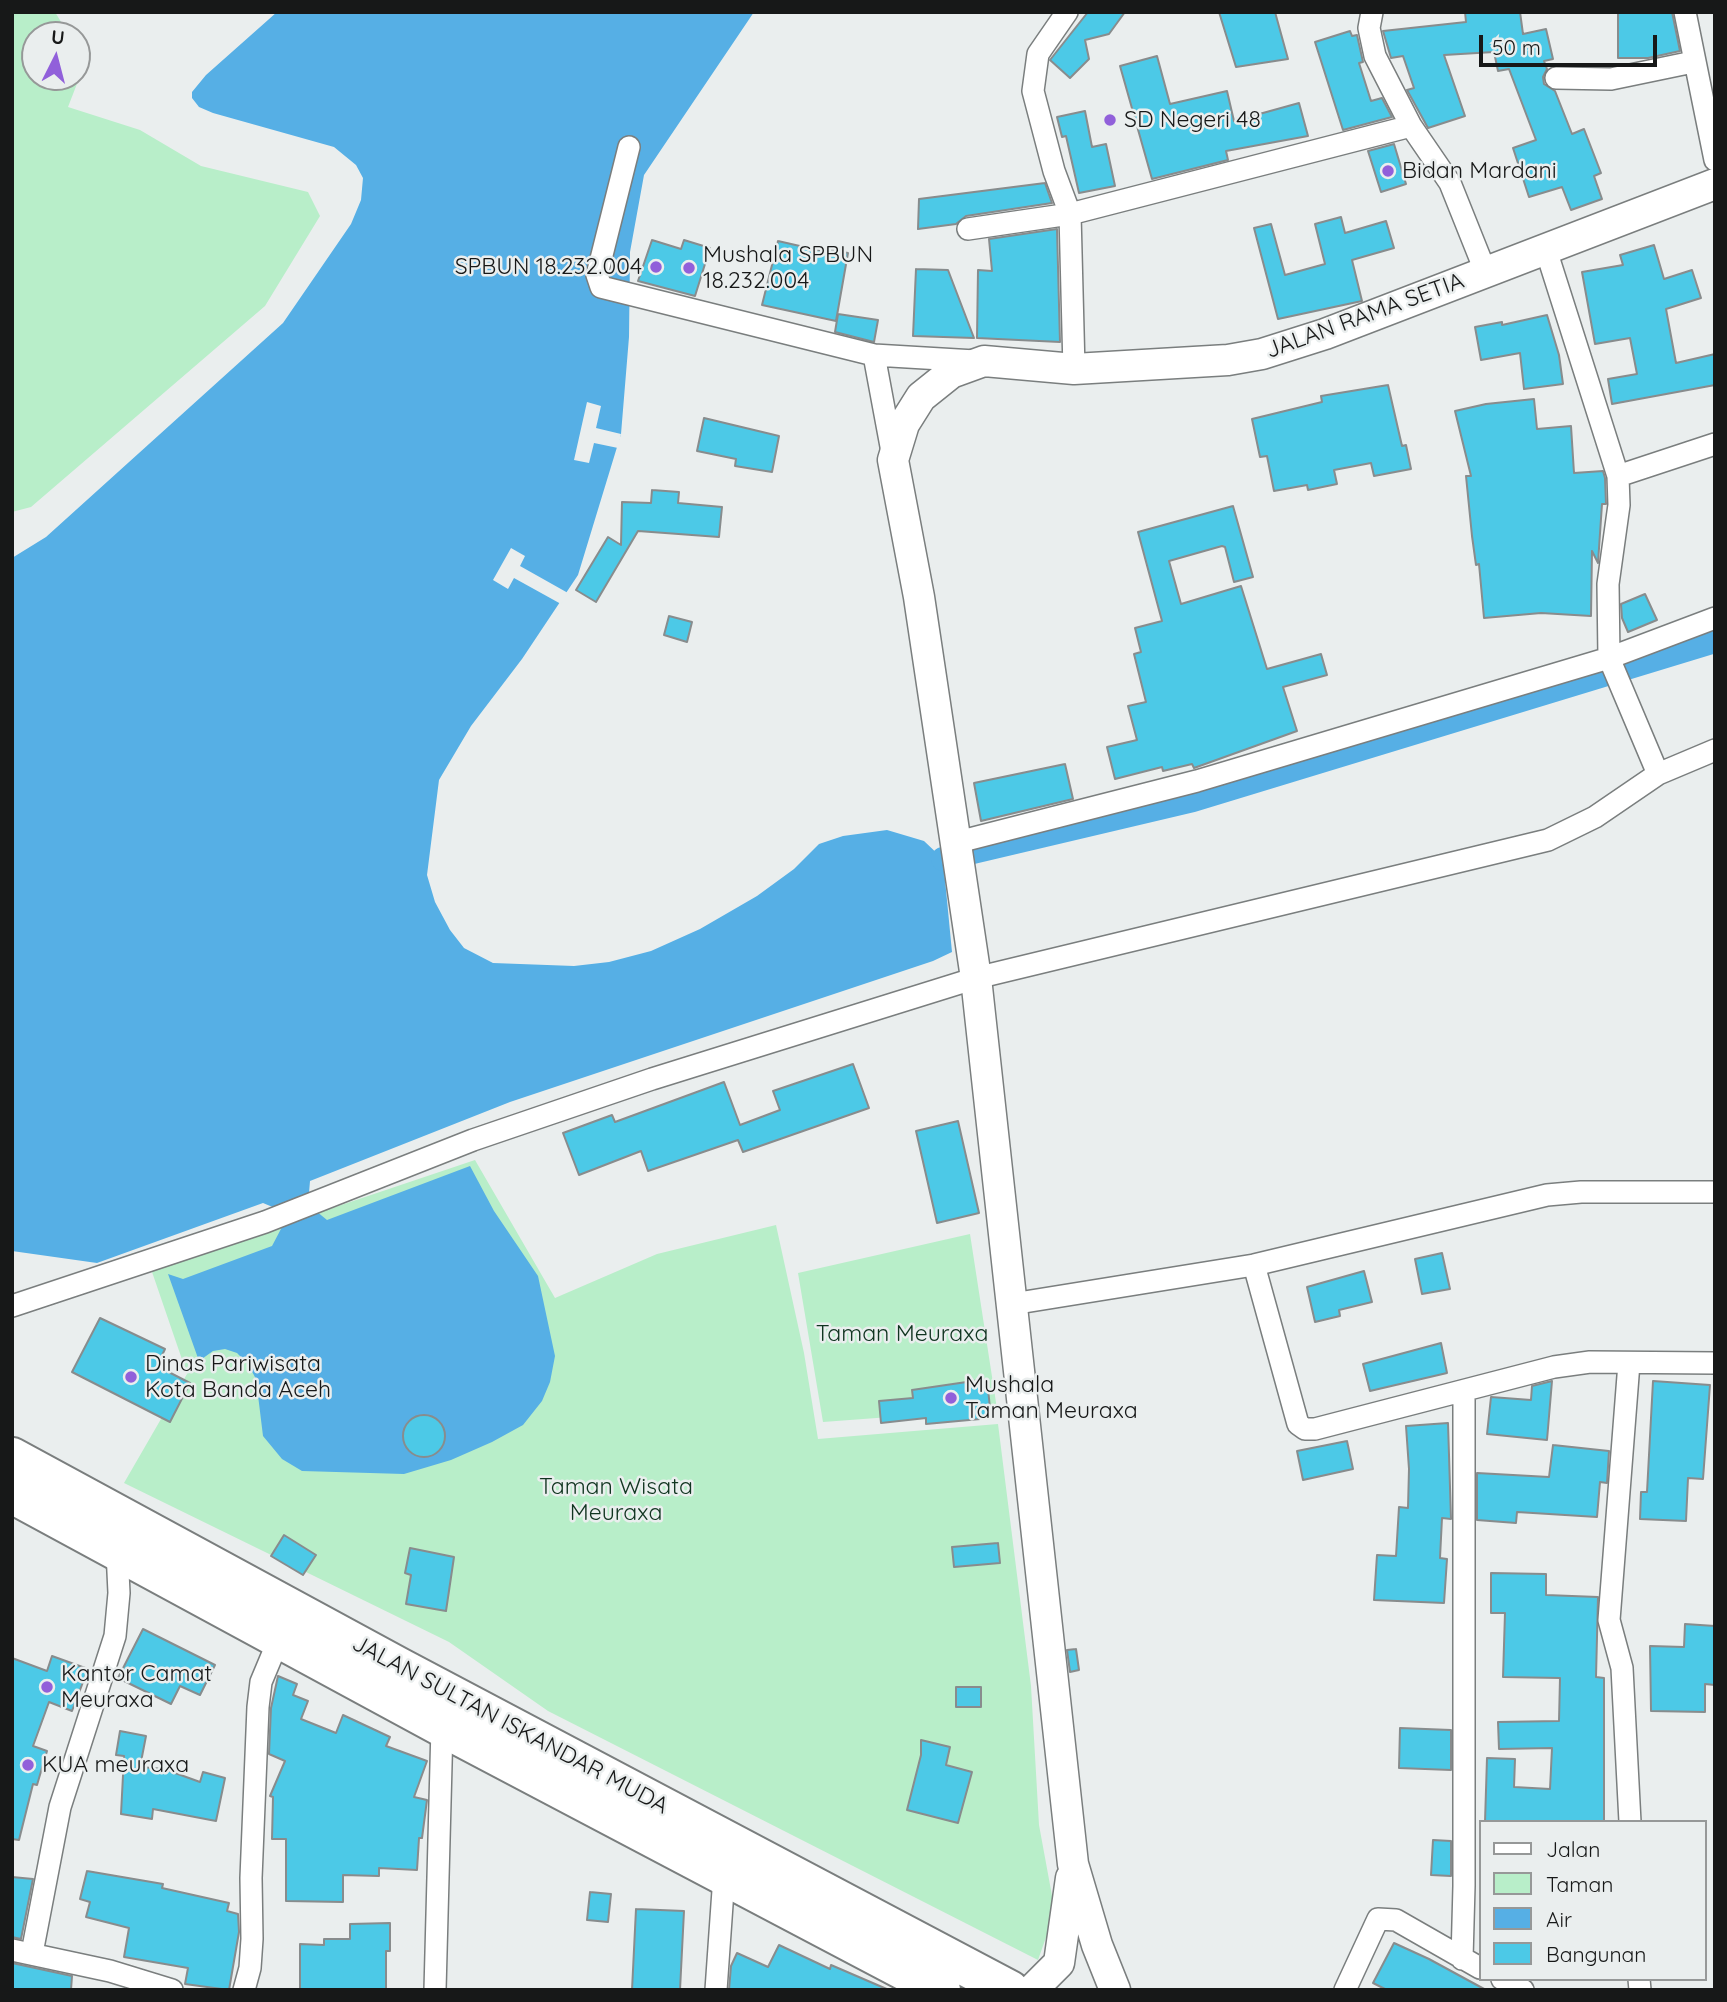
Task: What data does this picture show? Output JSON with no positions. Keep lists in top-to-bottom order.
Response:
{
  "streets": {
    "highway": ["JALAN SULTAN ISKANDAR MUDA"],
    "street": ["JALAN RAMA SETIA"]
  },
  "parks": ["Taman Meuraxa", "Taman Wisata Meuraxa"],
  "places": [
    "SD Negeri 48",
    "Bidan Mardani",
    "SPBUN 18.232.004",
    "Mushala SPBUN 18.232.004",
    "Dinas Pariwisata Kota Banda Aceh",
    "Mushala Taman Meuraxa",
    "Kantor Camat Meuraxa",
    "KUA meuraxa"
  ],
  "legend": [
    "Jalan",
    "Taman",
    "Air",
    "Bangunan"
  ],
  "scale_bar": "50 m",
  "north": "top"
}
